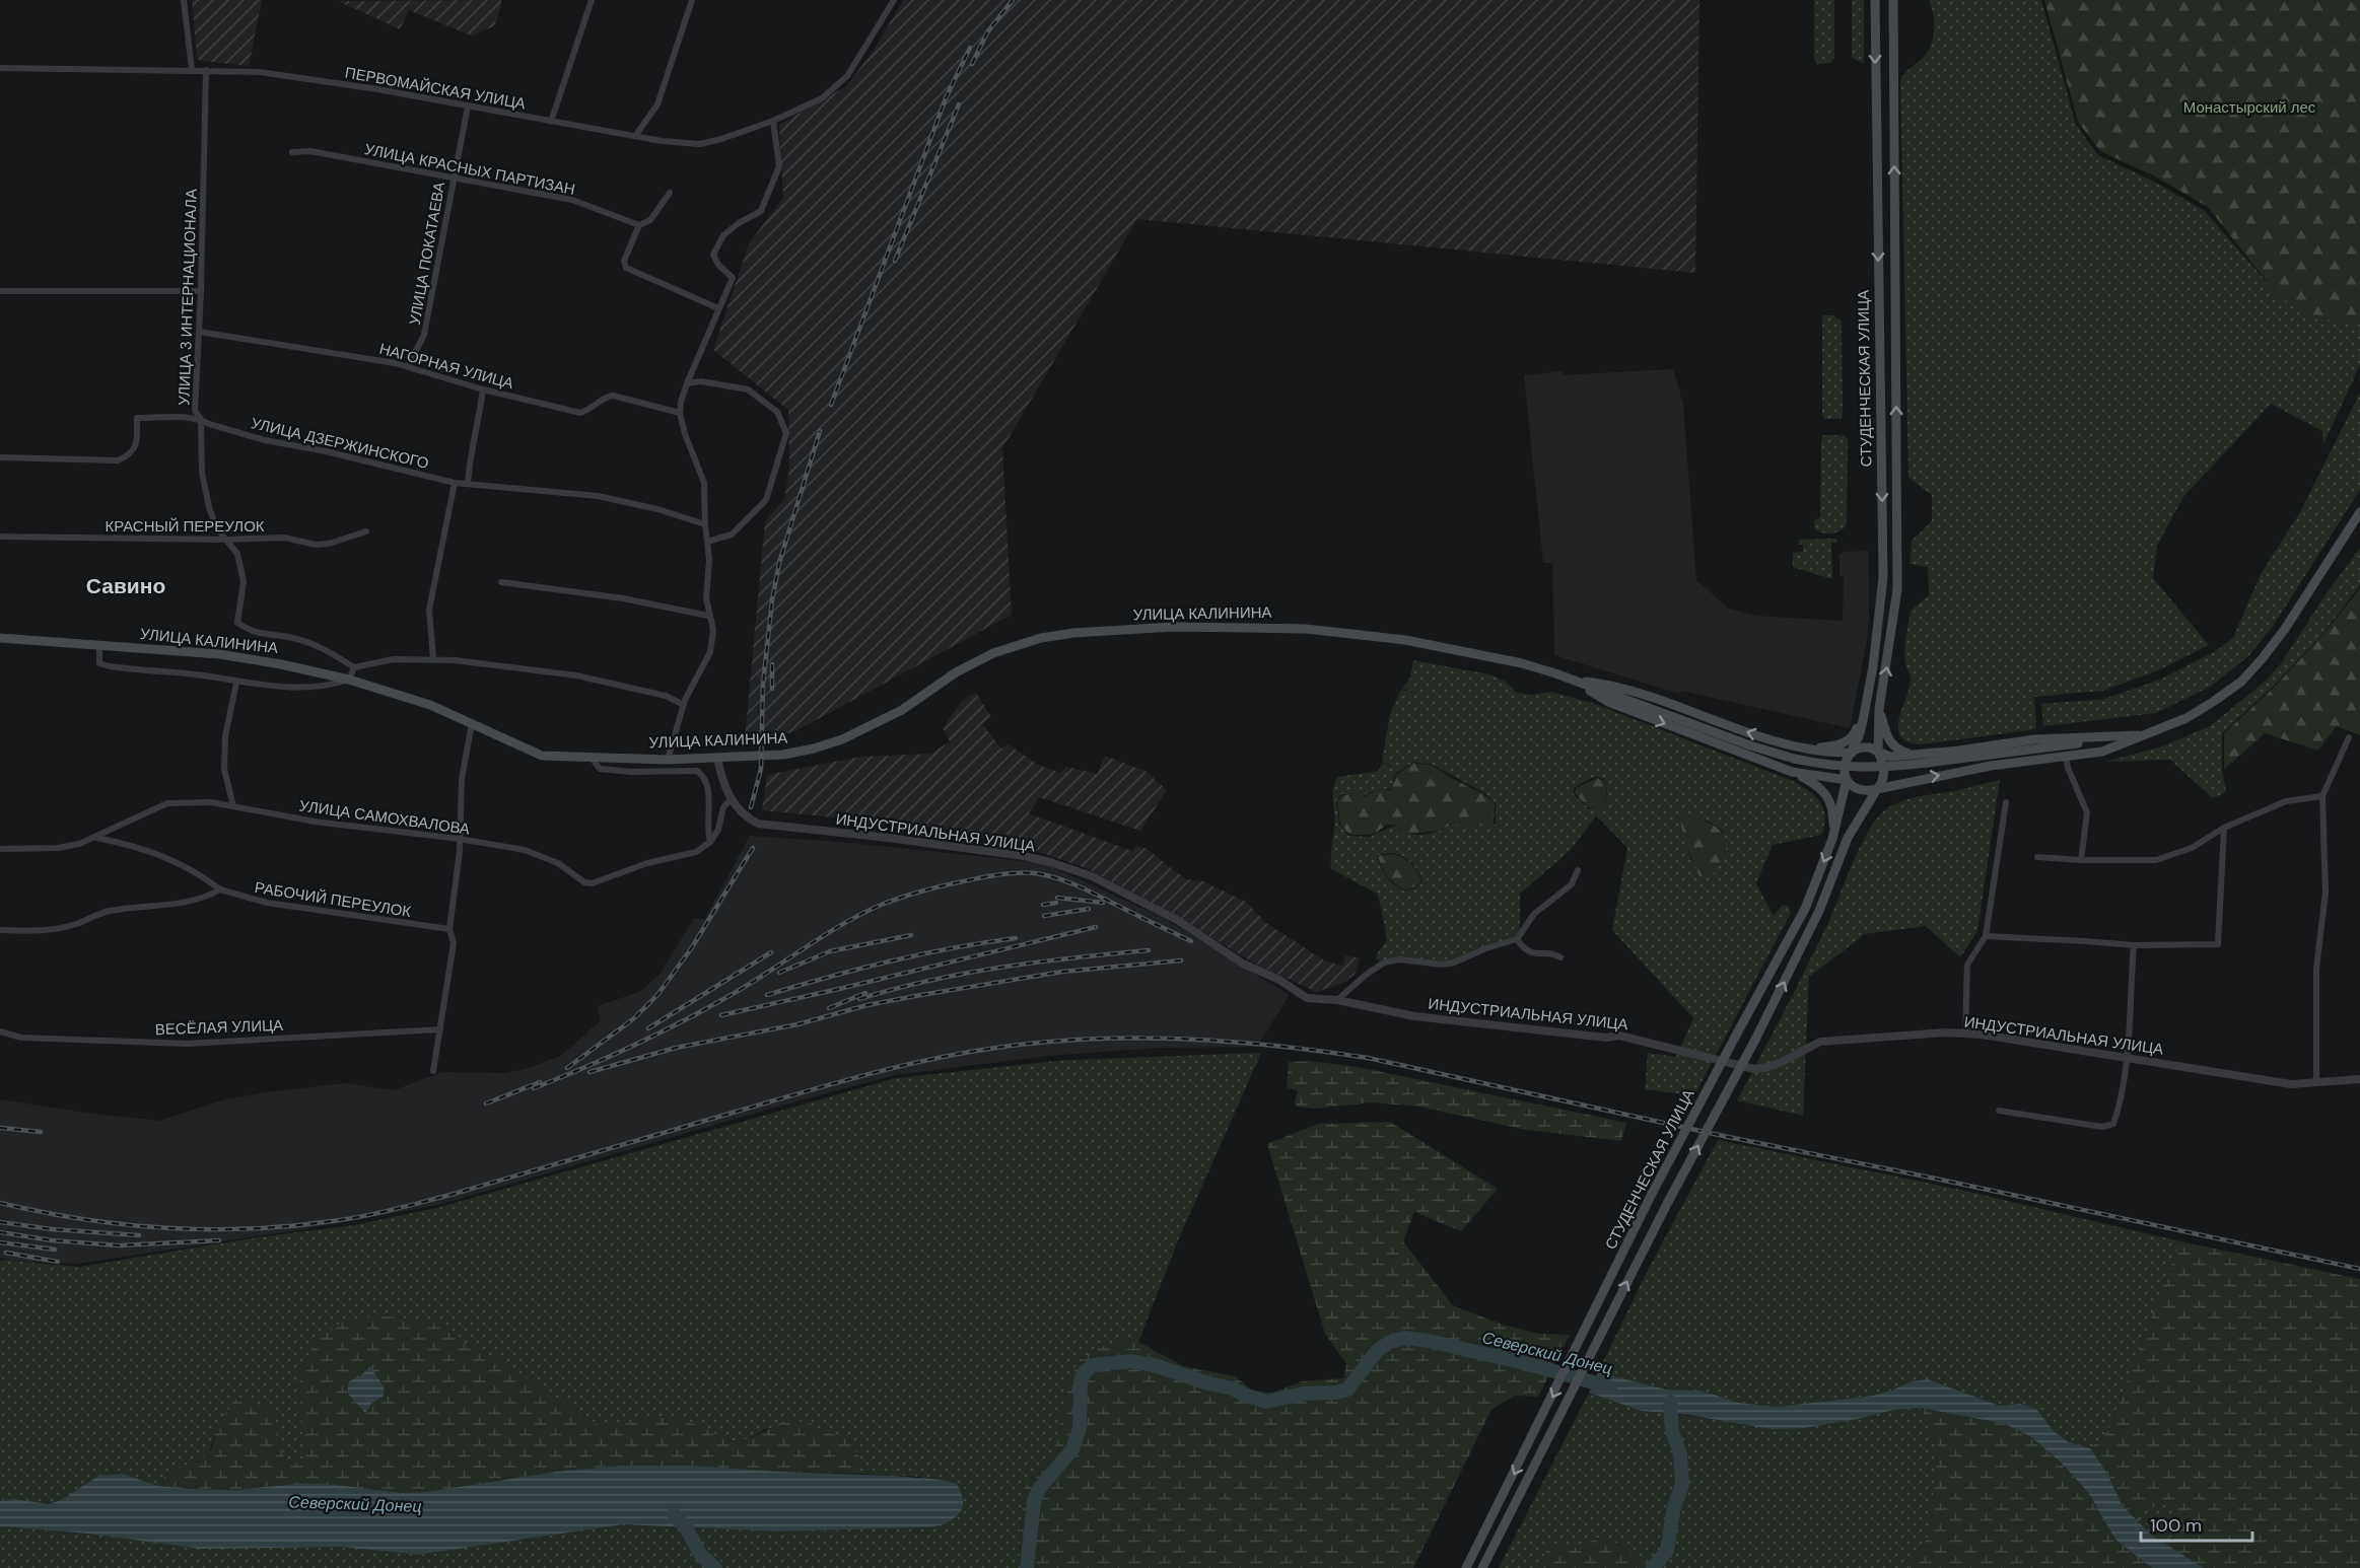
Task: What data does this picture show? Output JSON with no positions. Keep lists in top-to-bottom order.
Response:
{
  "streets": {
    "main road": ["СТУДЕНЧЕСКАЯ УЛИЦА", "УЛИЦА КАЛИНИНА"],
    "street": [
      "ПЕРВОМАЙСКАЯ УЛИЦА",
      "УЛИЦА КРАСНЫХ ПАРТИЗАН",
      "УЛИЦА ПОКАТАЕВА",
      "УЛИЦА 3 ИНТЕРНАЦИОНАЛА",
      "НАГОРНАЯ УЛИЦА",
      "УЛИЦА ДЗЕРЖИНСКОГО",
      "КРАСНЫЙ ПЕРЕУЛОК",
      "УЛИЦА САМОХВАЛОВА",
      "ИНДУСТРИАЛЬНАЯ УЛИЦА",
      "РАБОЧИЙ ПЕРЕУЛОК",
      "ВЕСЁЛАЯ УЛИЦА"
    ]
  },
  "crossings": [
    ["ПЕРВОМАЙСКАЯ УЛИЦА", "УЛИЦА ПОКАТАЕВА"],
    ["ПЕРВОМАЙСКАЯ УЛИЦА", "УЛИЦА 3 ИНТЕРНАЦИОНАЛА"],
    ["УЛИЦА КРАСНЫХ ПАРТИЗАН", "УЛИЦА ПОКАТАЕВА"],
    ["УЛИЦА ПОКАТАЕВА", "НАГОРНАЯ УЛИЦА"],
    ["УЛИЦА 3 ИНТЕРНАЦИОНАЛА", "НАГОРНАЯ УЛИЦА"],
    ["УЛИЦА 3 ИНТЕРНАЦИОНАЛА", "УЛИЦА ДЗЕРЖИНСКОГО"],
    ["УЛИЦА 3 ИНТЕРНАЦИОНАЛА", "КРАСНЫЙ ПЕРЕУЛОК"],
    ["УЛИЦА КАЛИНИНА", "ИНДУСТРИАЛЬНАЯ УЛИЦА"],
    ["УЛИЦА САМОХВАЛОВА", "РАБОЧИЙ ПЕРЕУЛОК"]
  ],
  "districts": ["Савино"],
  "water": ["Северский Донец"],
  "parks": ["Монастырский лес"],
  "scale_bar": "100 m"
}
